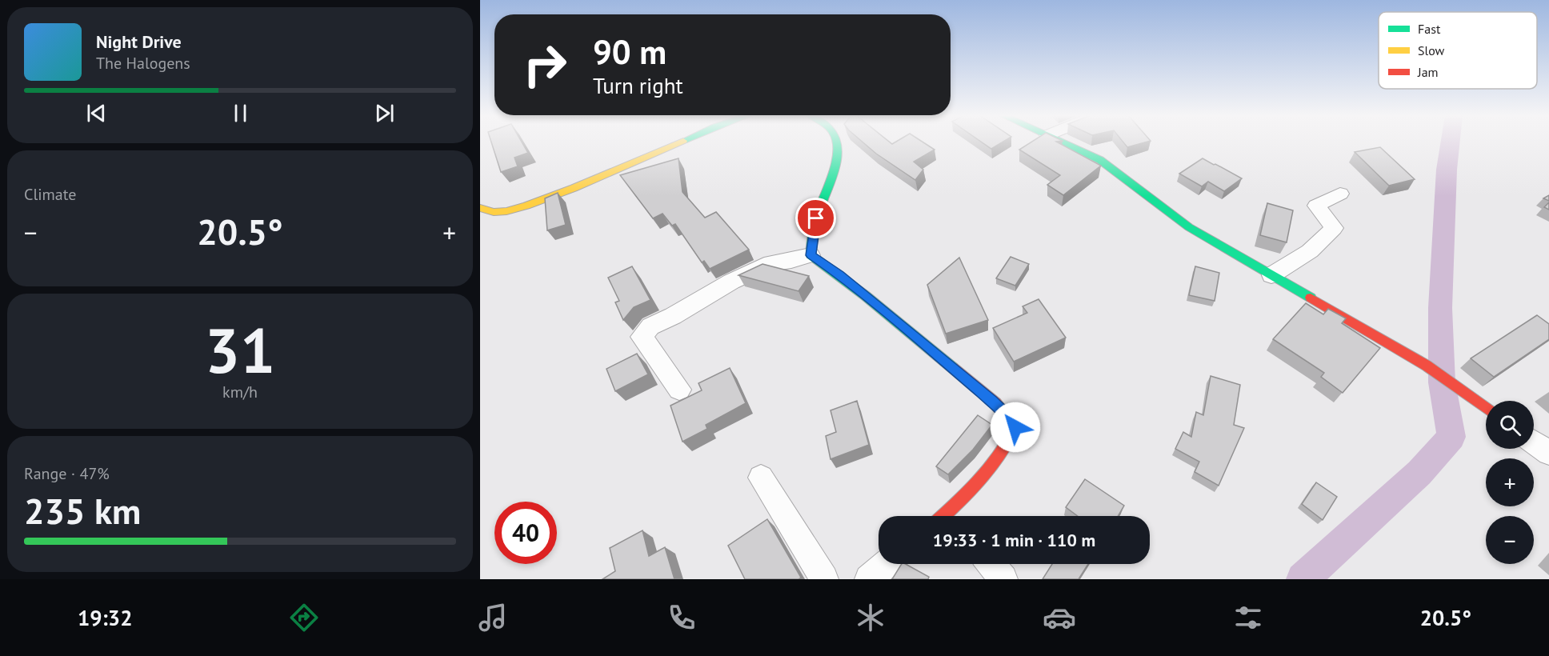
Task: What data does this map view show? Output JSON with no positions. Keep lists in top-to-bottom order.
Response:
{
  "legend": ["Fast", "Slow", "Jam"],
  "page": {
    "turn": ["90 m", "Turn right"],
    "song": ["Night Drive", "The Halogens"],
    "tile": [
      "Climate",
      ["31", "km/h"],
      ["Range · 47%", "235 km"]
    ],
    "heat": ["−", "20.5°", "+"],
    "map_buttons": ["+", "−"],
    "limit": "40",
    "trip": "19:33 · 1 min · 110 m",
    "tabs": ["19:32", "20.5°"]
  }
}
